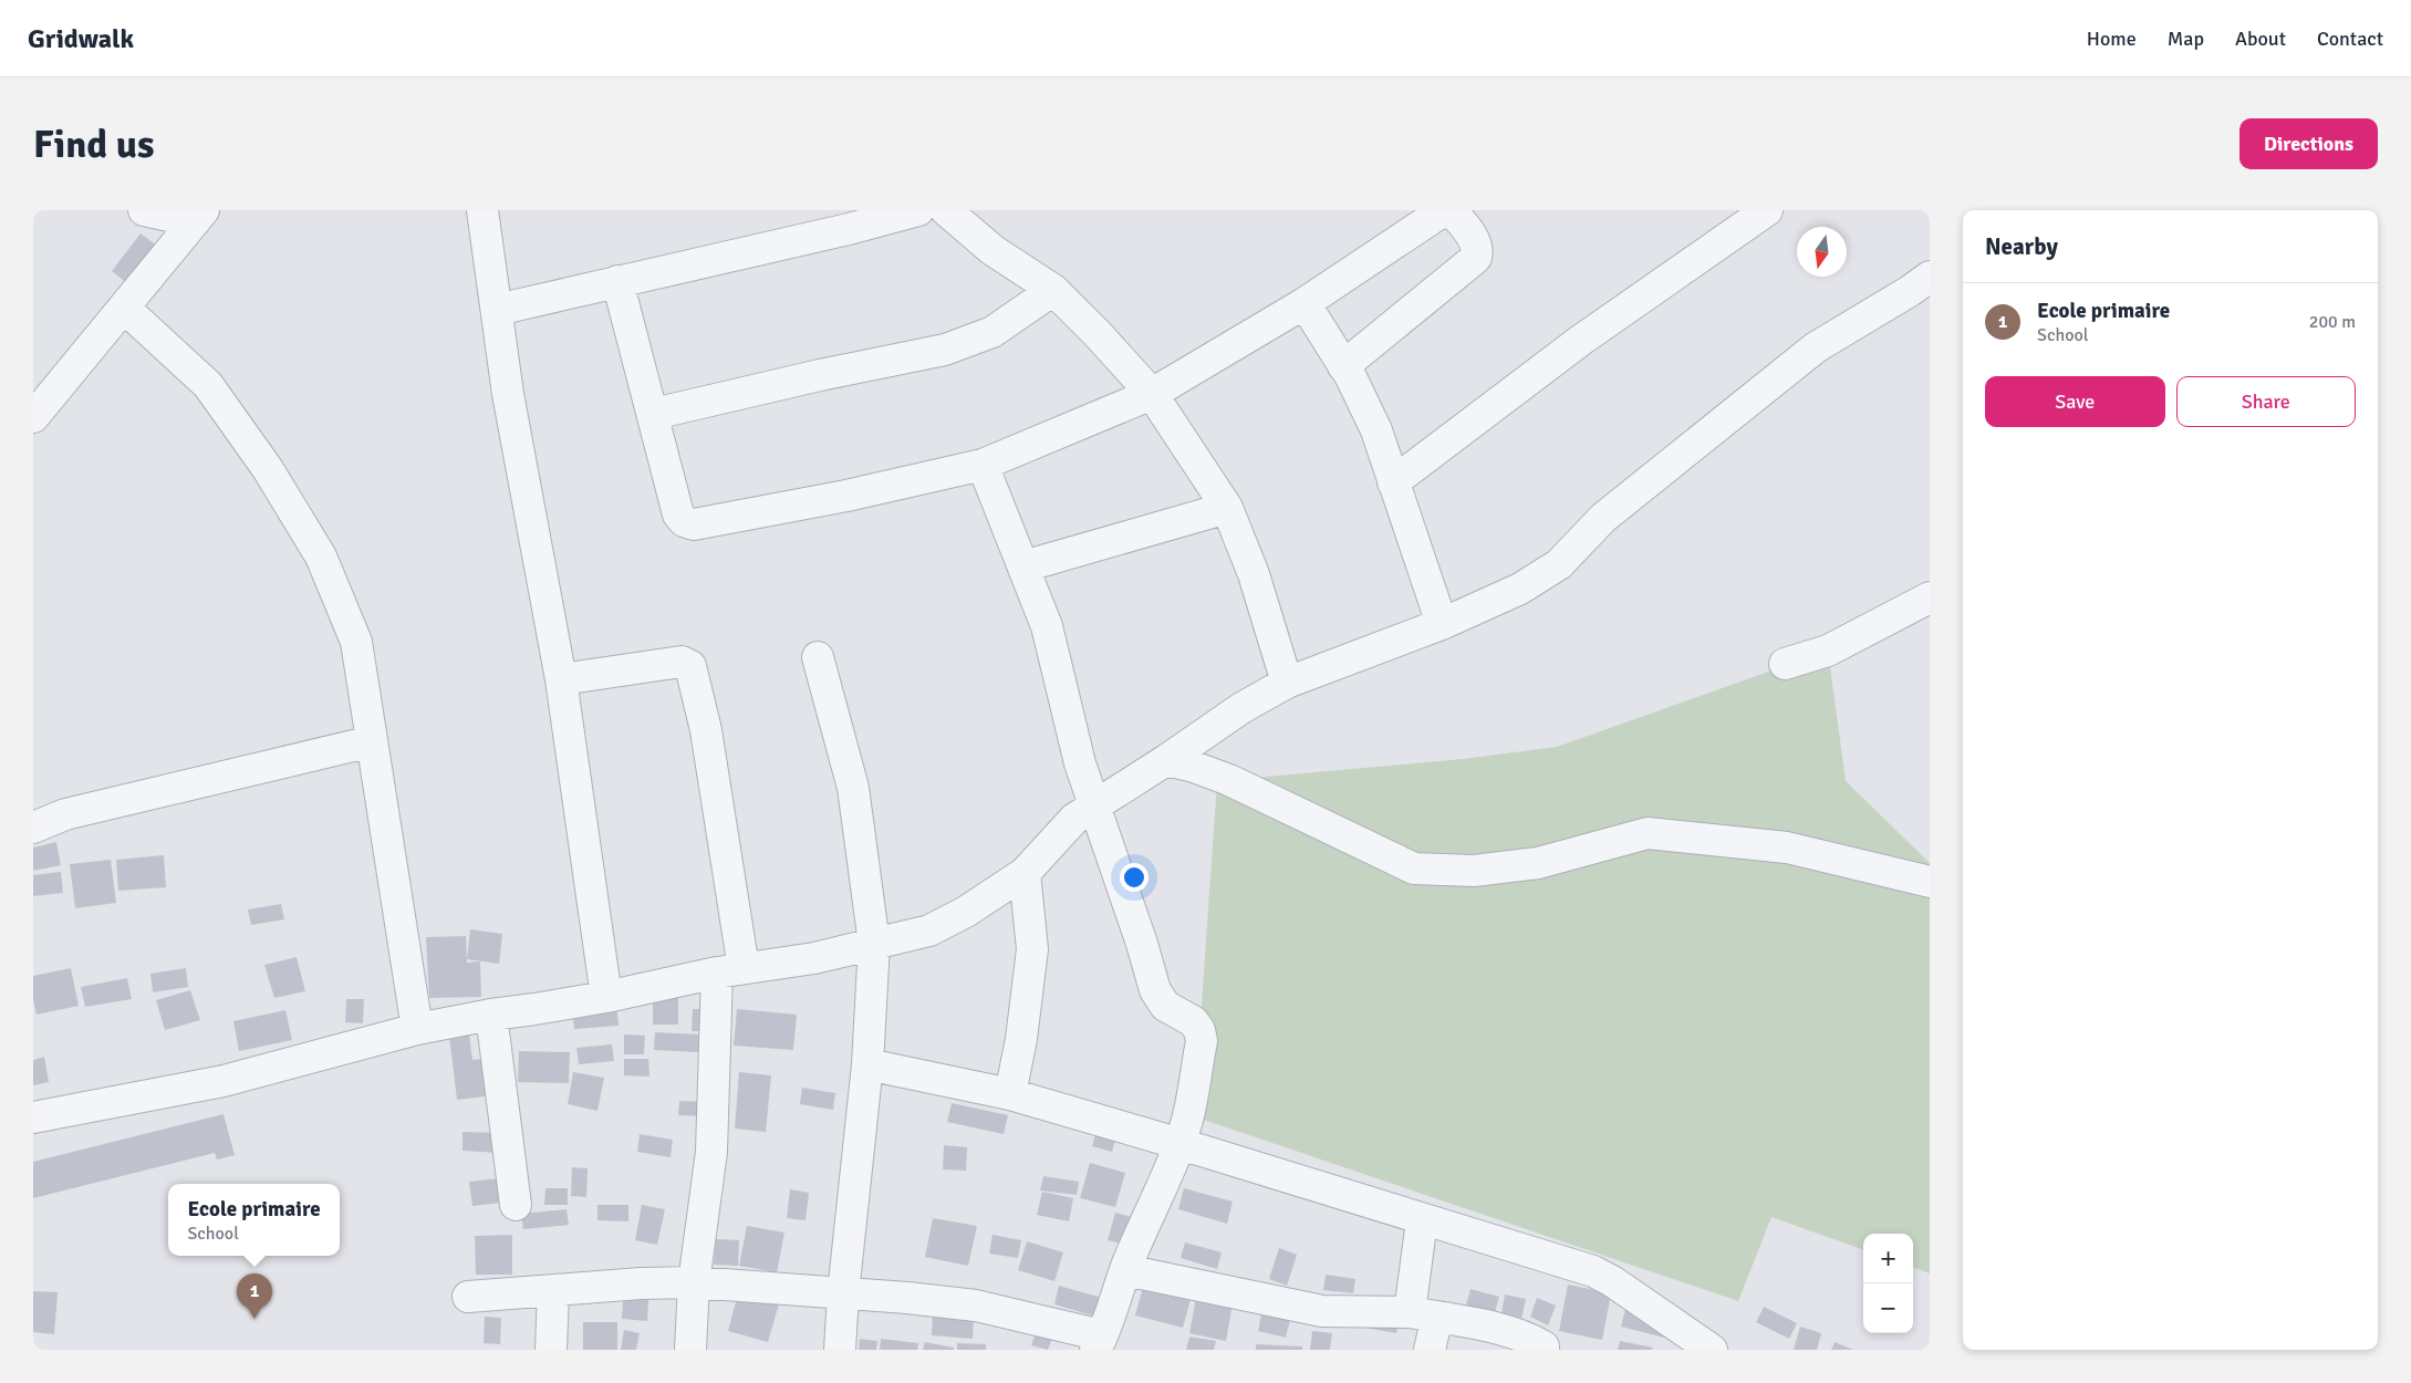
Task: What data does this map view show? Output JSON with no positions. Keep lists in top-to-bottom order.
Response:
{
  "north": "bottom",
  "page": {
    "header": "Gridwalk",
    "nav": [
      "Home",
      "Map",
      "About",
      "Contact"
    ],
    "buttons": [
      "Directions",
      ["Save", "Share"]
    ],
    "title": "Find us",
    "heading": "Nearby",
    "list": [
      {
        "mark": "1",
        "name": "Ecole primaire",
        "note": "School",
        "value": "200 m"
      }
    ],
    "popup": ["Ecole primaire", "School"],
    "map_buttons": ["+", "−"],
    "pins": "1"
  }
}
